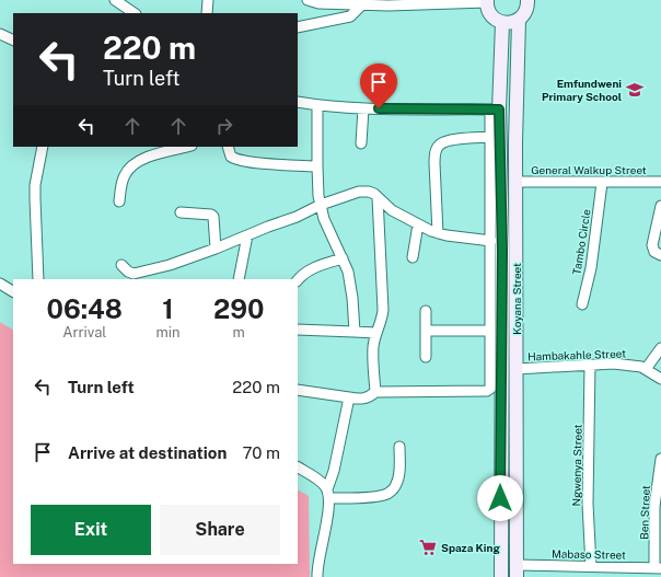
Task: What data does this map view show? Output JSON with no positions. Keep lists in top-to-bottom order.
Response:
{
  "streets": {
    "main road": ["Koyana Street"],
    "street": [
      "General Walkup Street",
      "Tambo Circle",
      "Hambakahle Street",
      "Ngwenya Street",
      "Ben Street",
      "Mabaso Street"
    ]
  },
  "crossings": [
    ["General Walkup Street", "Tambo Circle"],
    ["General Walkup Street", "Koyana Street"],
    ["Koyana Street", "Hambakahle Street"],
    ["Koyana Street", "Mabaso Street"],
    ["Hambakahle Street", "Ngwenya Street"],
    ["Ngwenya Street", "Mabaso Street"],
    ["Ben Street", "Mabaso Street"]
  ],
  "places": {
    "school or university": ["Emfundweni Primary School"],
    "supermarket": ["Spaza King"]
  },
  "page": {
    "turn": ["220 m", "Turn left"],
    "eta": [
      "06:48",
      "Arrival",
      "1",
      "min",
      "290",
      "m"
    ],
    "list": [
      {
        "name": "Turn left",
        "value": "220 m"
      },
      {
        "name": "Arrive at destination",
        "value": "70 m"
      }
    ],
    "buttons": ["Exit", "Share"]
  }
}
